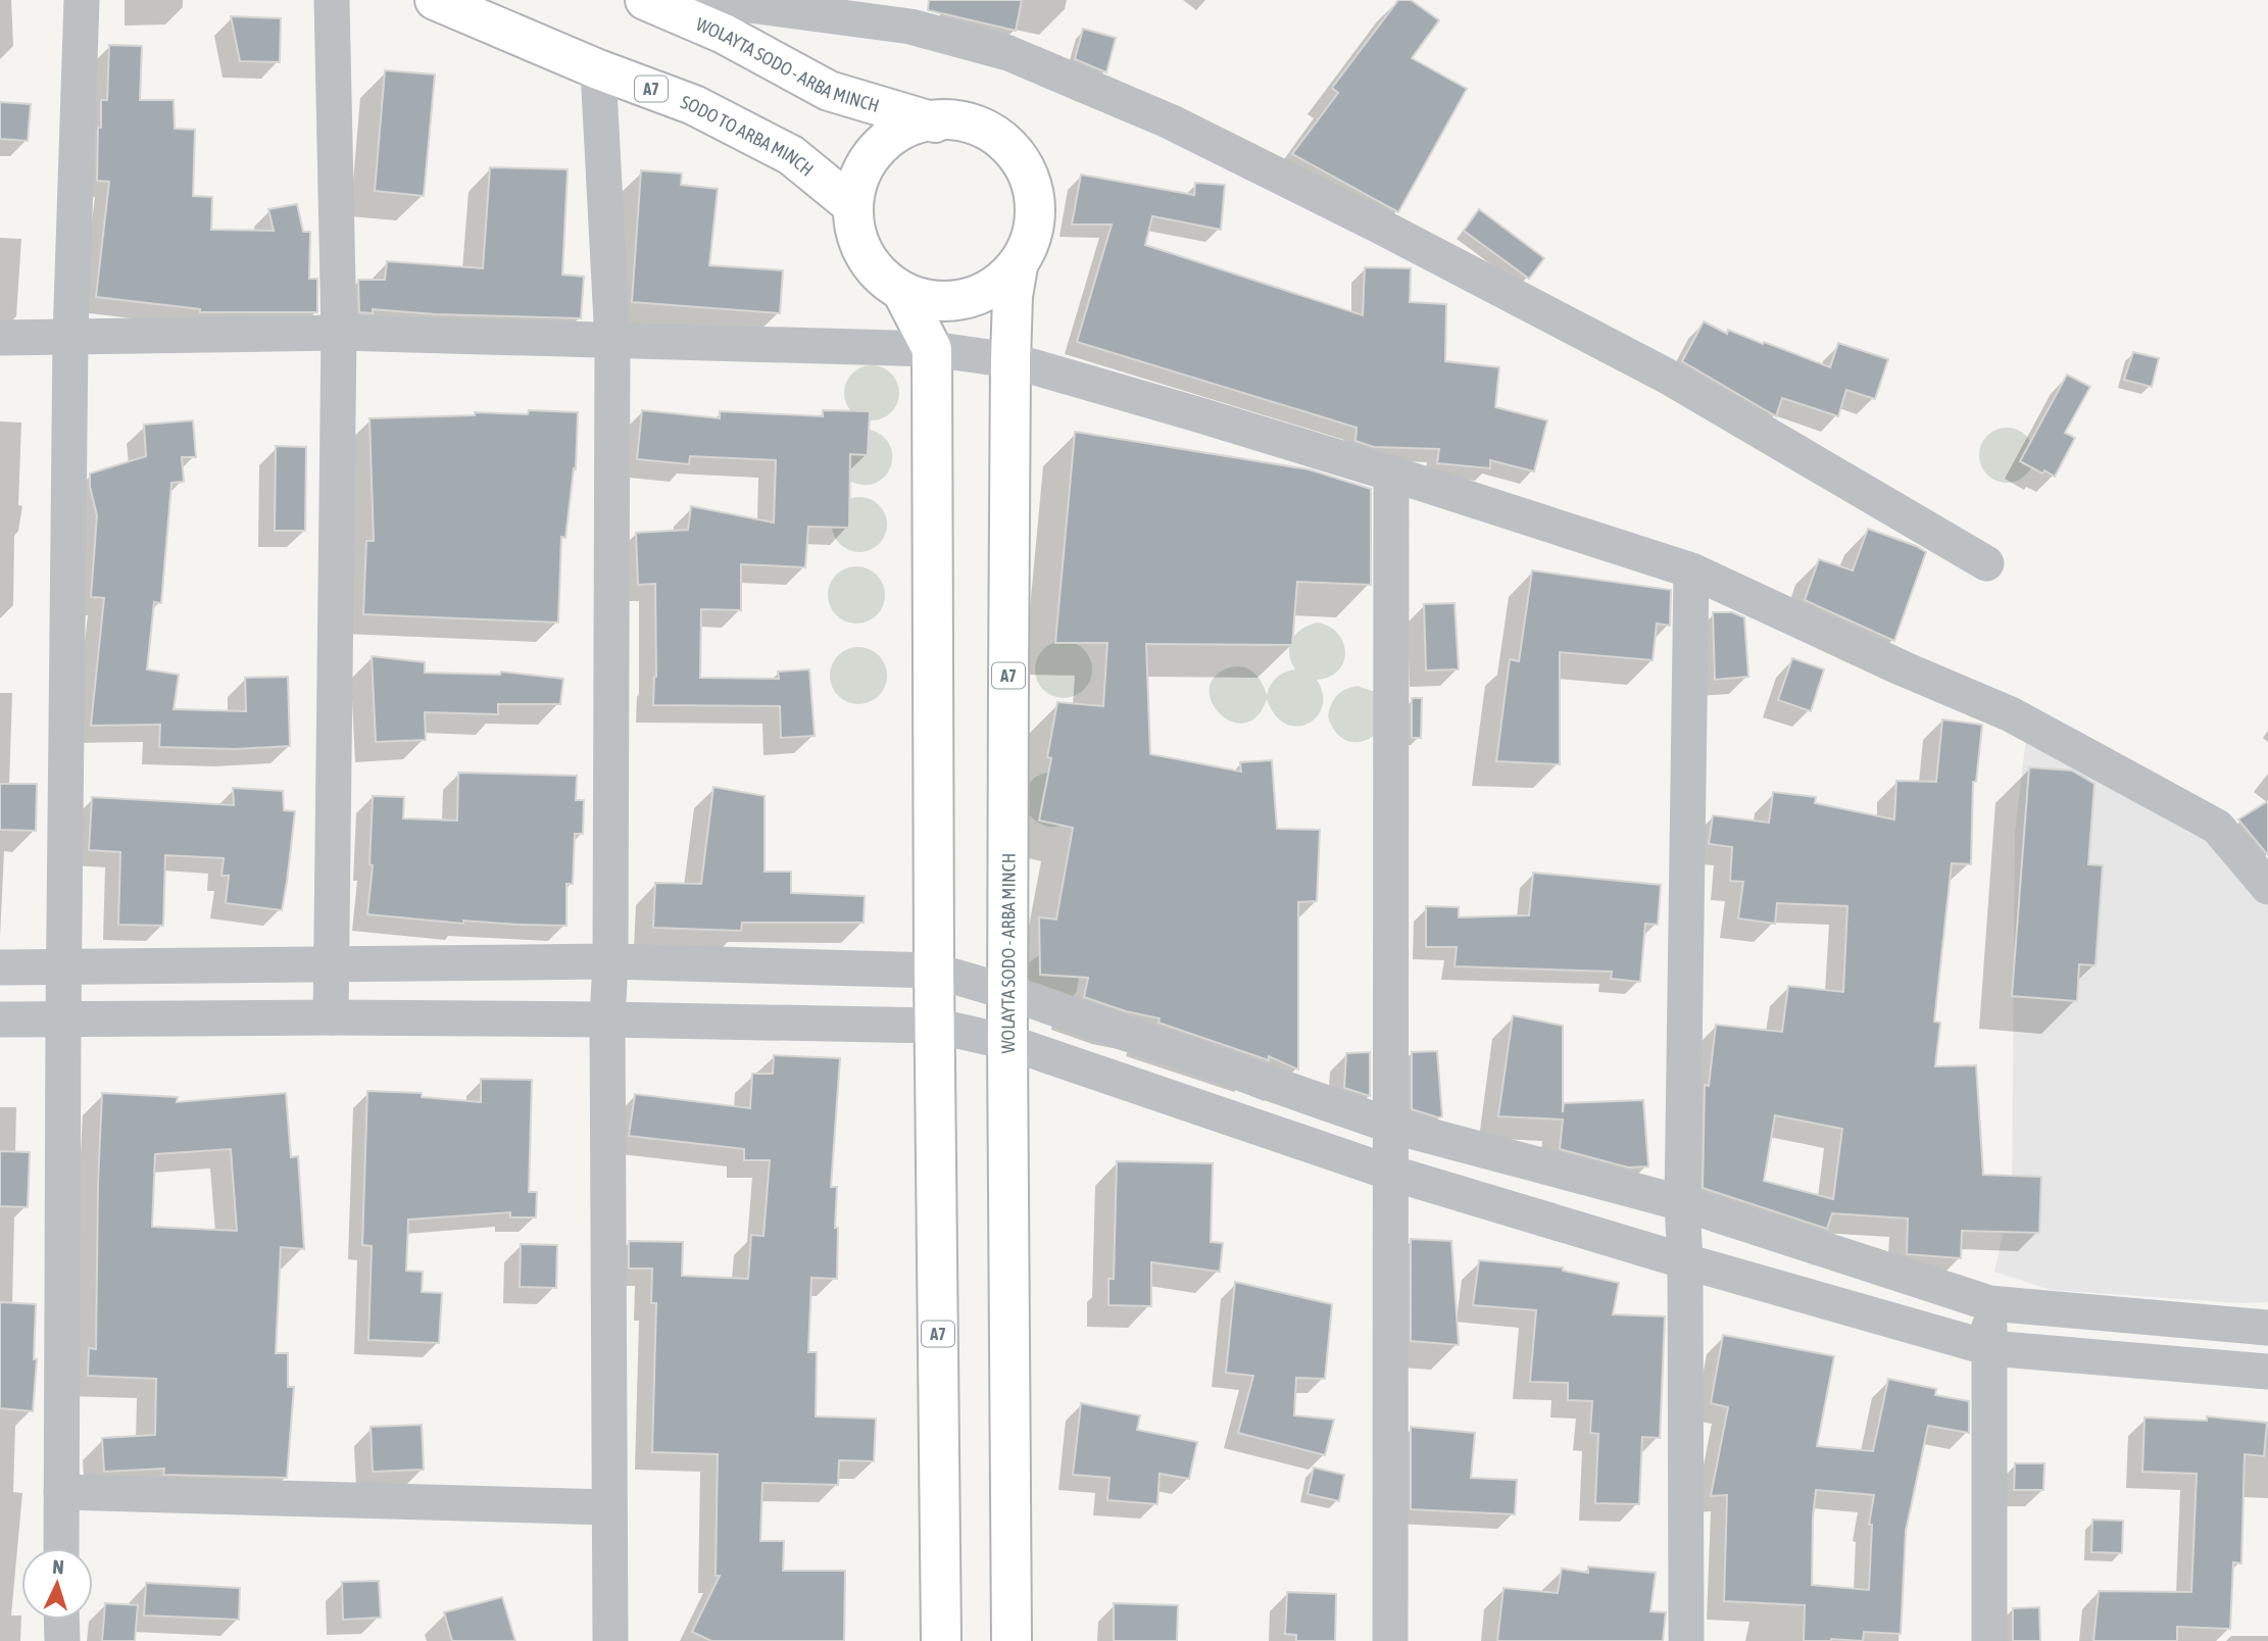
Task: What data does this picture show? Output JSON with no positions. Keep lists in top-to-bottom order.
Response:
{
  "streets": {
    "highway": ["WOLAYTA SODO - ARBA MINCH", "A7", "SODO TO ARBA MINCH"]
  },
  "crossings": [
    ["WOLAYTA SODO - ARBA MINCH", "A7"],
    ["WOLAYTA SODO - ARBA MINCH", "SODO TO ARBA MINCH"],
    ["A7", "SODO TO ARBA MINCH"]
  ],
  "north": "top"
}
